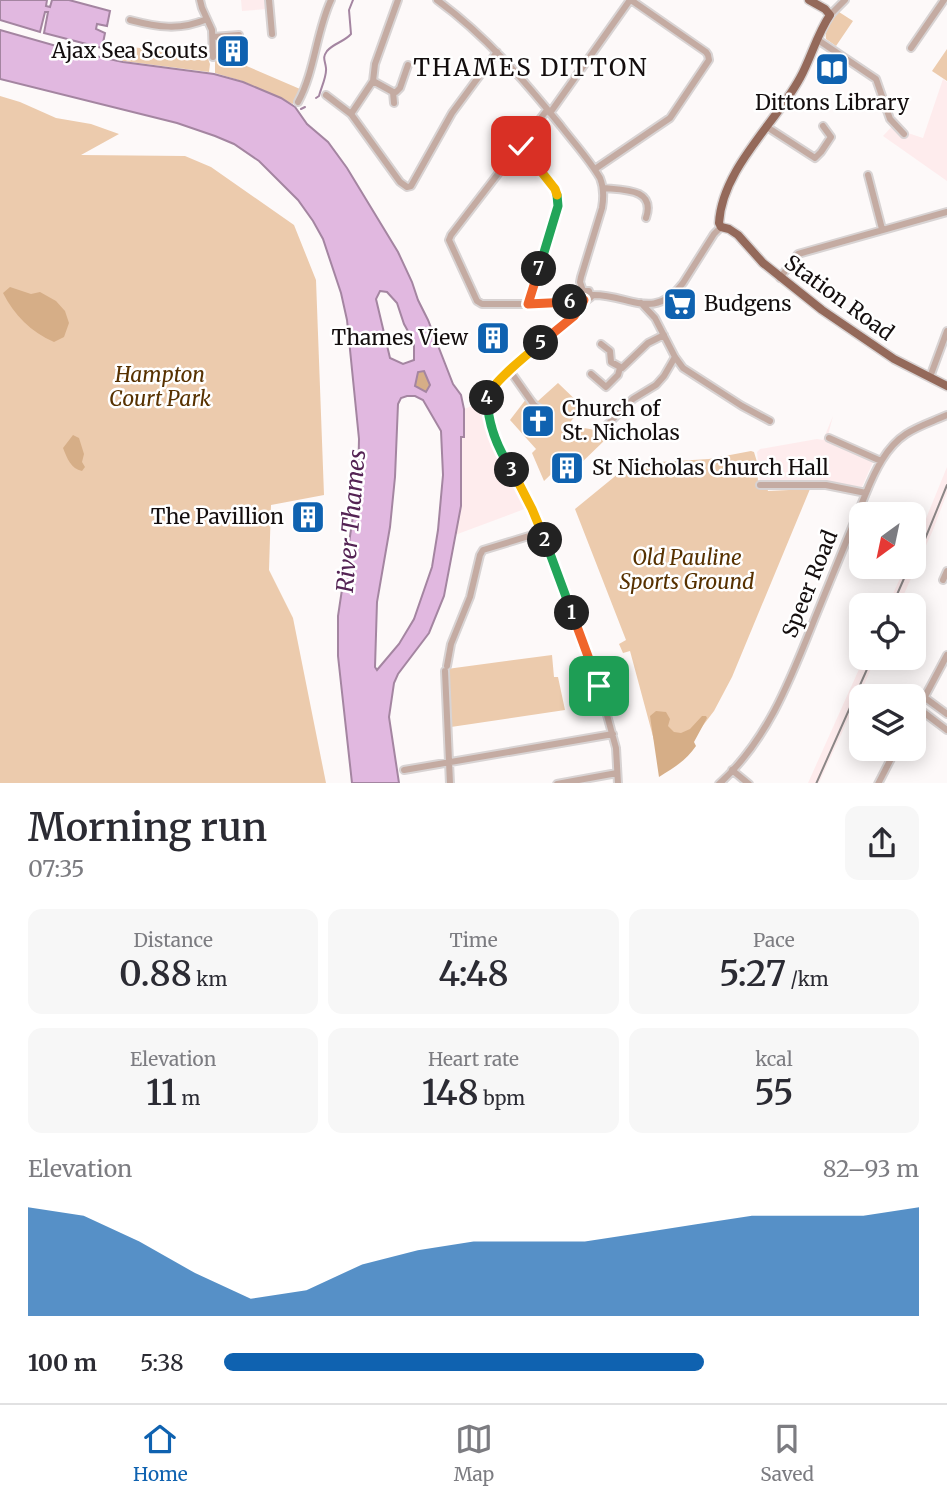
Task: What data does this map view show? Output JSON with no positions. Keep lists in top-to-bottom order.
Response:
{
  "streets": {
    "main road": ["Station Road"],
    "street": ["Speer Road"]
  },
  "districts": ["THAMES DITTON"],
  "water": ["River Thames"],
  "parks": ["Hampton Court Park", "Old Pauline Sports Ground"],
  "places": {
    "building": [
      "Ajax Sea Scouts",
      "Thames View",
      "St Nicholas Church Hall",
      "The Pavillion"
    ],
    "library": ["Dittons Library"],
    "supermarket": ["Budgens"],
    "church": ["Church of St. Nicholas"]
  },
  "north": "bottom left",
  "page": {
    "pins": [
      "7",
      "6",
      "5",
      "4",
      "3",
      "2",
      "1"
    ],
    "heading": ["Morning run", "07:35"],
    "stats": [
      ["Distance", "0.88 km"],
      ["Time", "4:48"],
      ["Pace", "5:27 /km"],
      ["Elevation", "11 m"],
      ["Heart rate", "148 bpm"],
      ["kcal", "55"]
    ],
    "chart": ["Elevation", "82–93 m"],
    "list": [
      {
        "name": "100 m",
        "note": "5:38"
      }
    ],
    "tabs": ["Home", "Map", "Saved"]
  }
}
